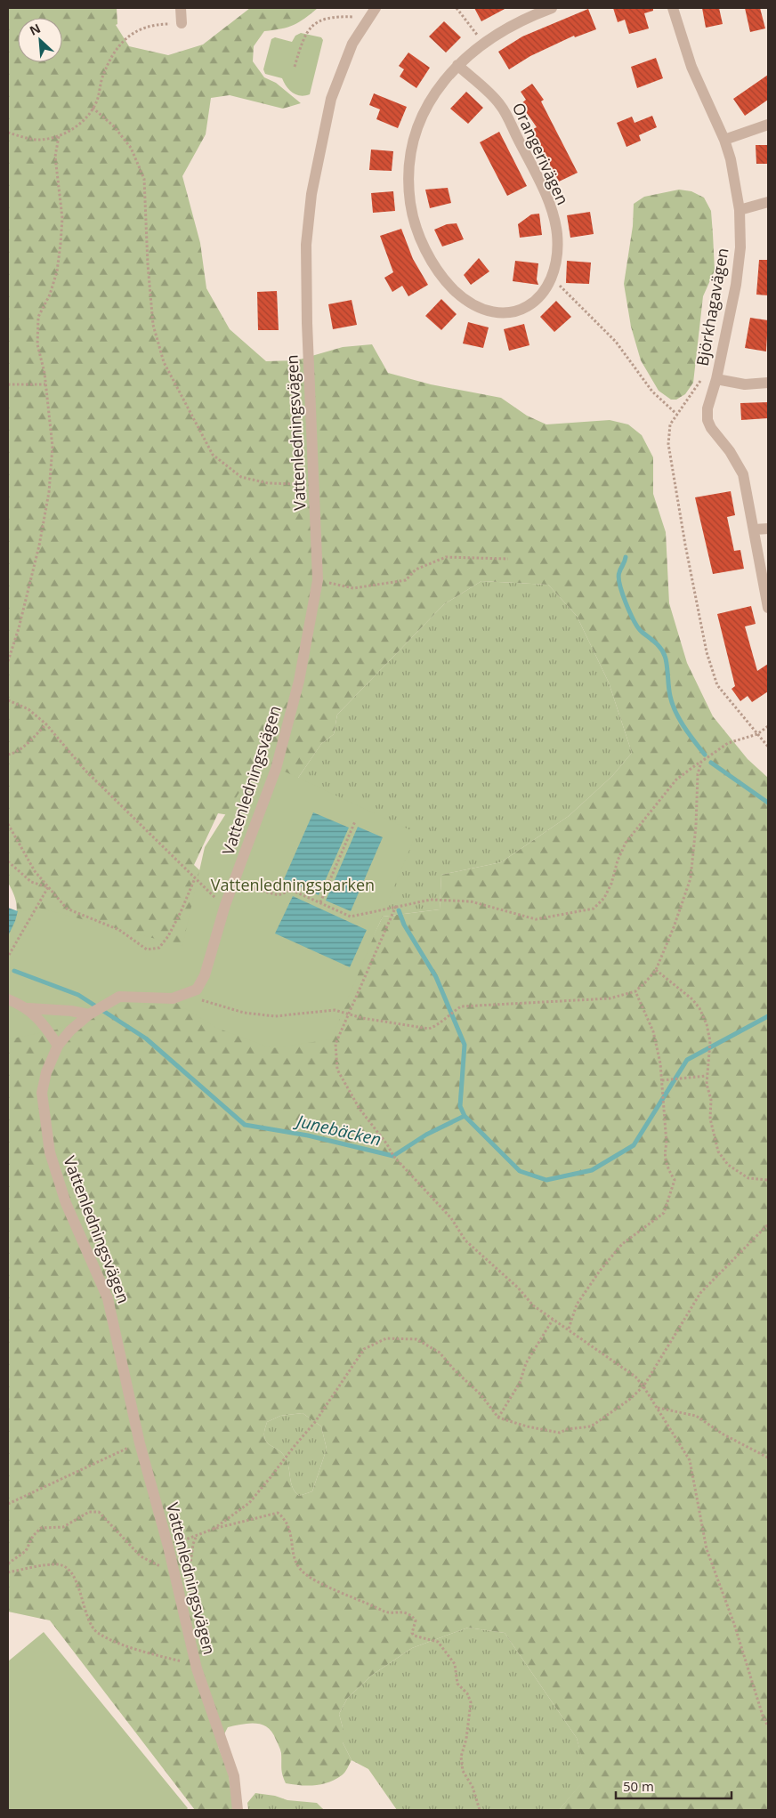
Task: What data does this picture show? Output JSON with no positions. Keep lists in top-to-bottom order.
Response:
{
  "streets": {
    "street": ["Orangerivägen", "Björkhagavägen", "Vattenledningsvägen"]
  },
  "water": ["Junebäcken"],
  "parks": ["Vattenledningsparken"],
  "scale_bar": "50 m",
  "north": "top left"
}
